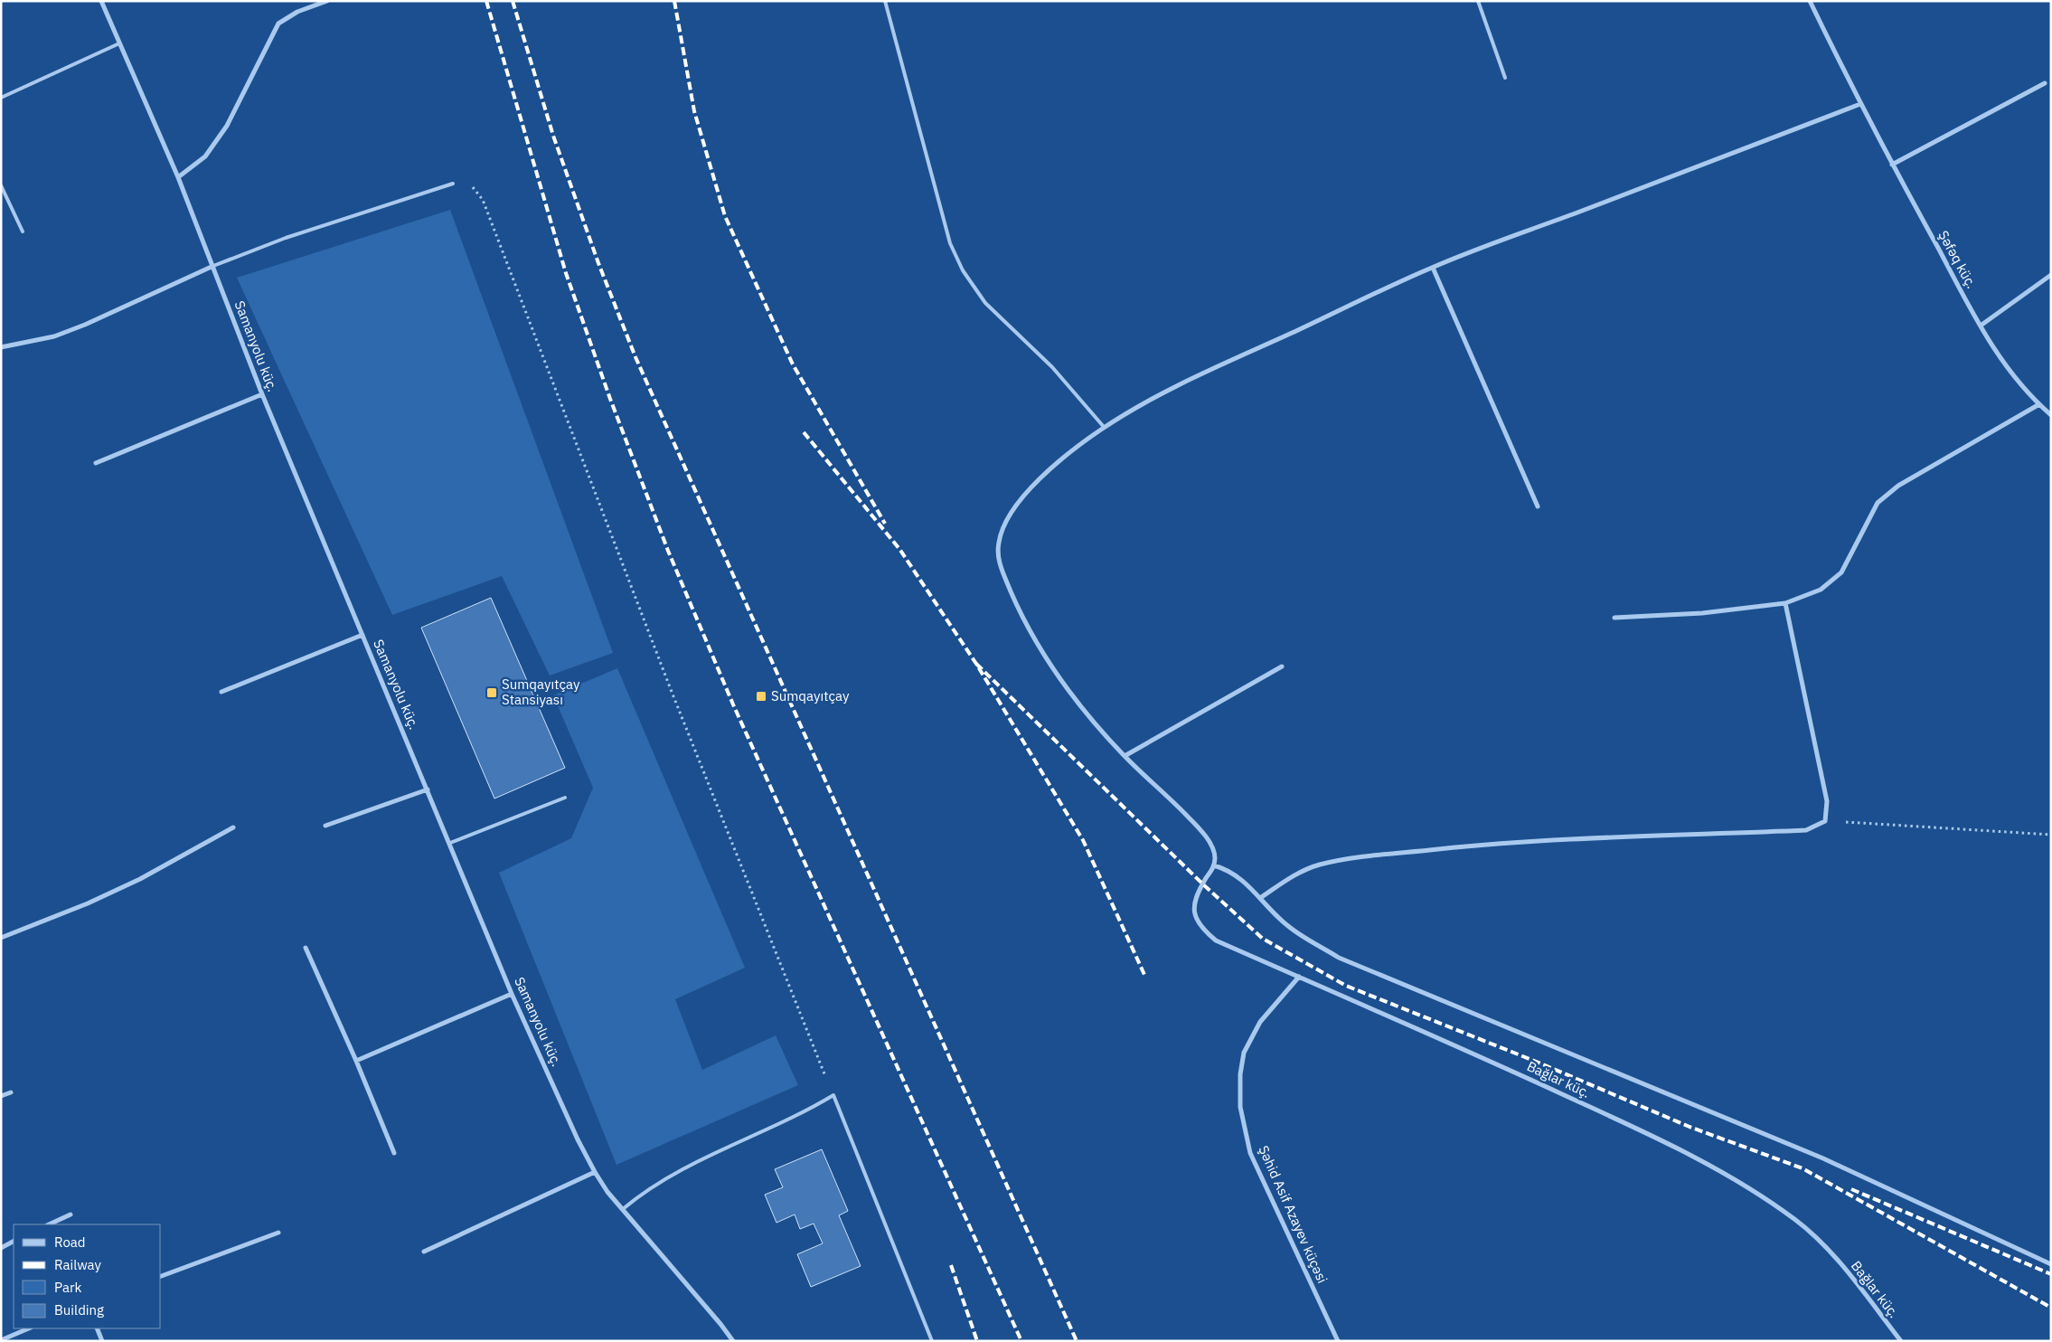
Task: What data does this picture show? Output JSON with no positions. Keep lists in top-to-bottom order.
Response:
{
  "streets": {
    "street": [
      "Şəfəq küç.",
      "Samanyolu küç.",
      "Bağlar küç.",
      "Şəhid Asif Azayev küçəsi"
    ]
  },
  "crossings": [
    ["Bağlar küç.", "Şəhid Asif Azayev küçəsi"]
  ],
  "places": {
    "transit": ["Sumqayıtçay Stansiyası", "Sumqayıtçay"]
  },
  "legend": [
    "Road",
    "Railway",
    "Park",
    "Building"
  ]
}
